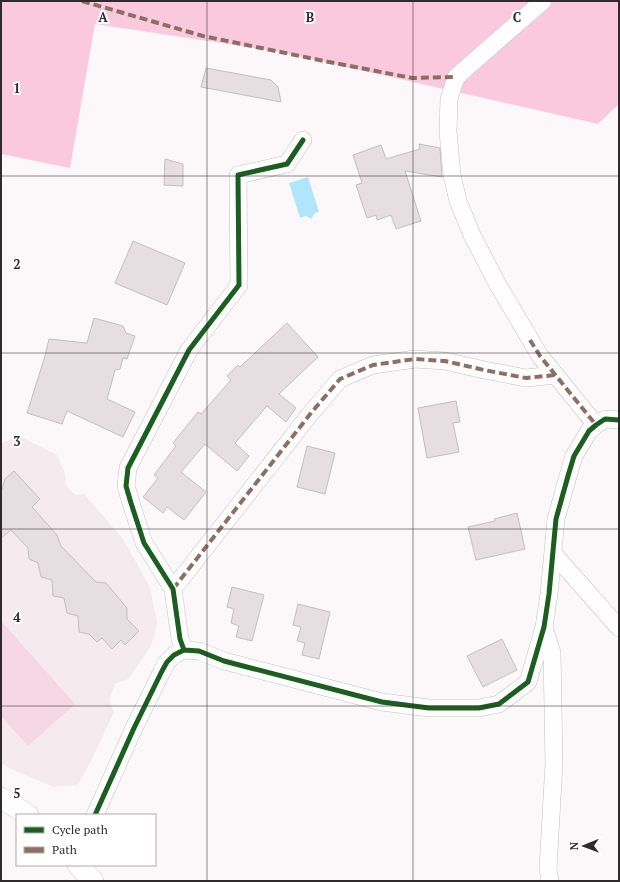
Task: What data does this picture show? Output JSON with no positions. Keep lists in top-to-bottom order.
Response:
{
  "legend": ["Cycle path", "Path"],
  "north": "left",
  "grid": {
    "columns": ["A", "B", "C"],
    "rows": [
      "1",
      "2",
      "3",
      "4",
      "5"
    ]
  }
}
